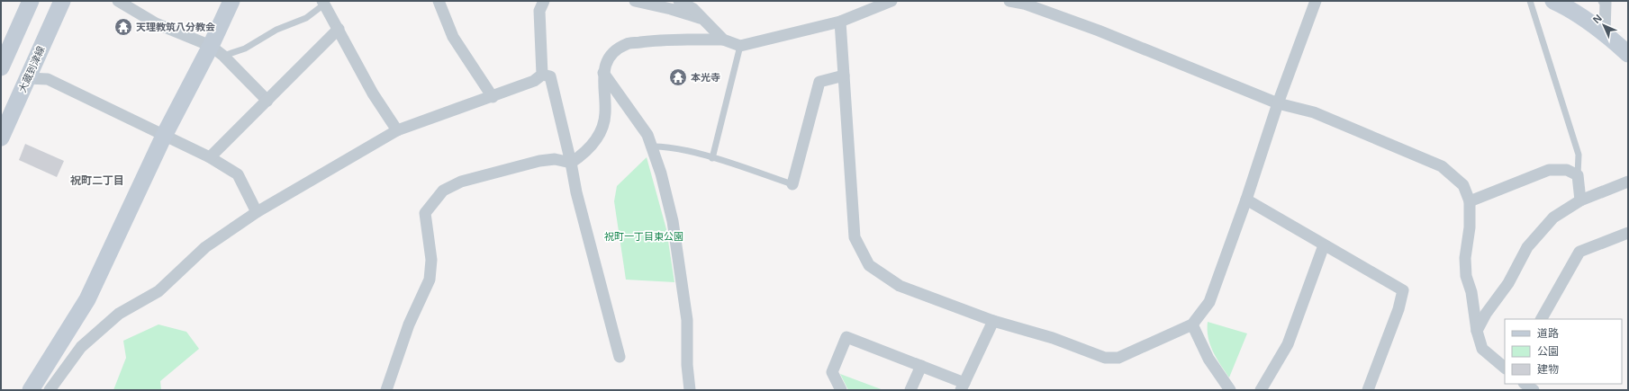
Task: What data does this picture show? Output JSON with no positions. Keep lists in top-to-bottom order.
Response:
{
  "streets": {
    "street": ["大蔵到津線"]
  },
  "districts": ["祝町二丁目"],
  "parks": ["祝町一丁目東公園"],
  "places": {
    "temple": ["天理教筑八分教会", "本光寺"]
  },
  "legend": ["道路", "公園", "建物"],
  "north": "top left"
}
